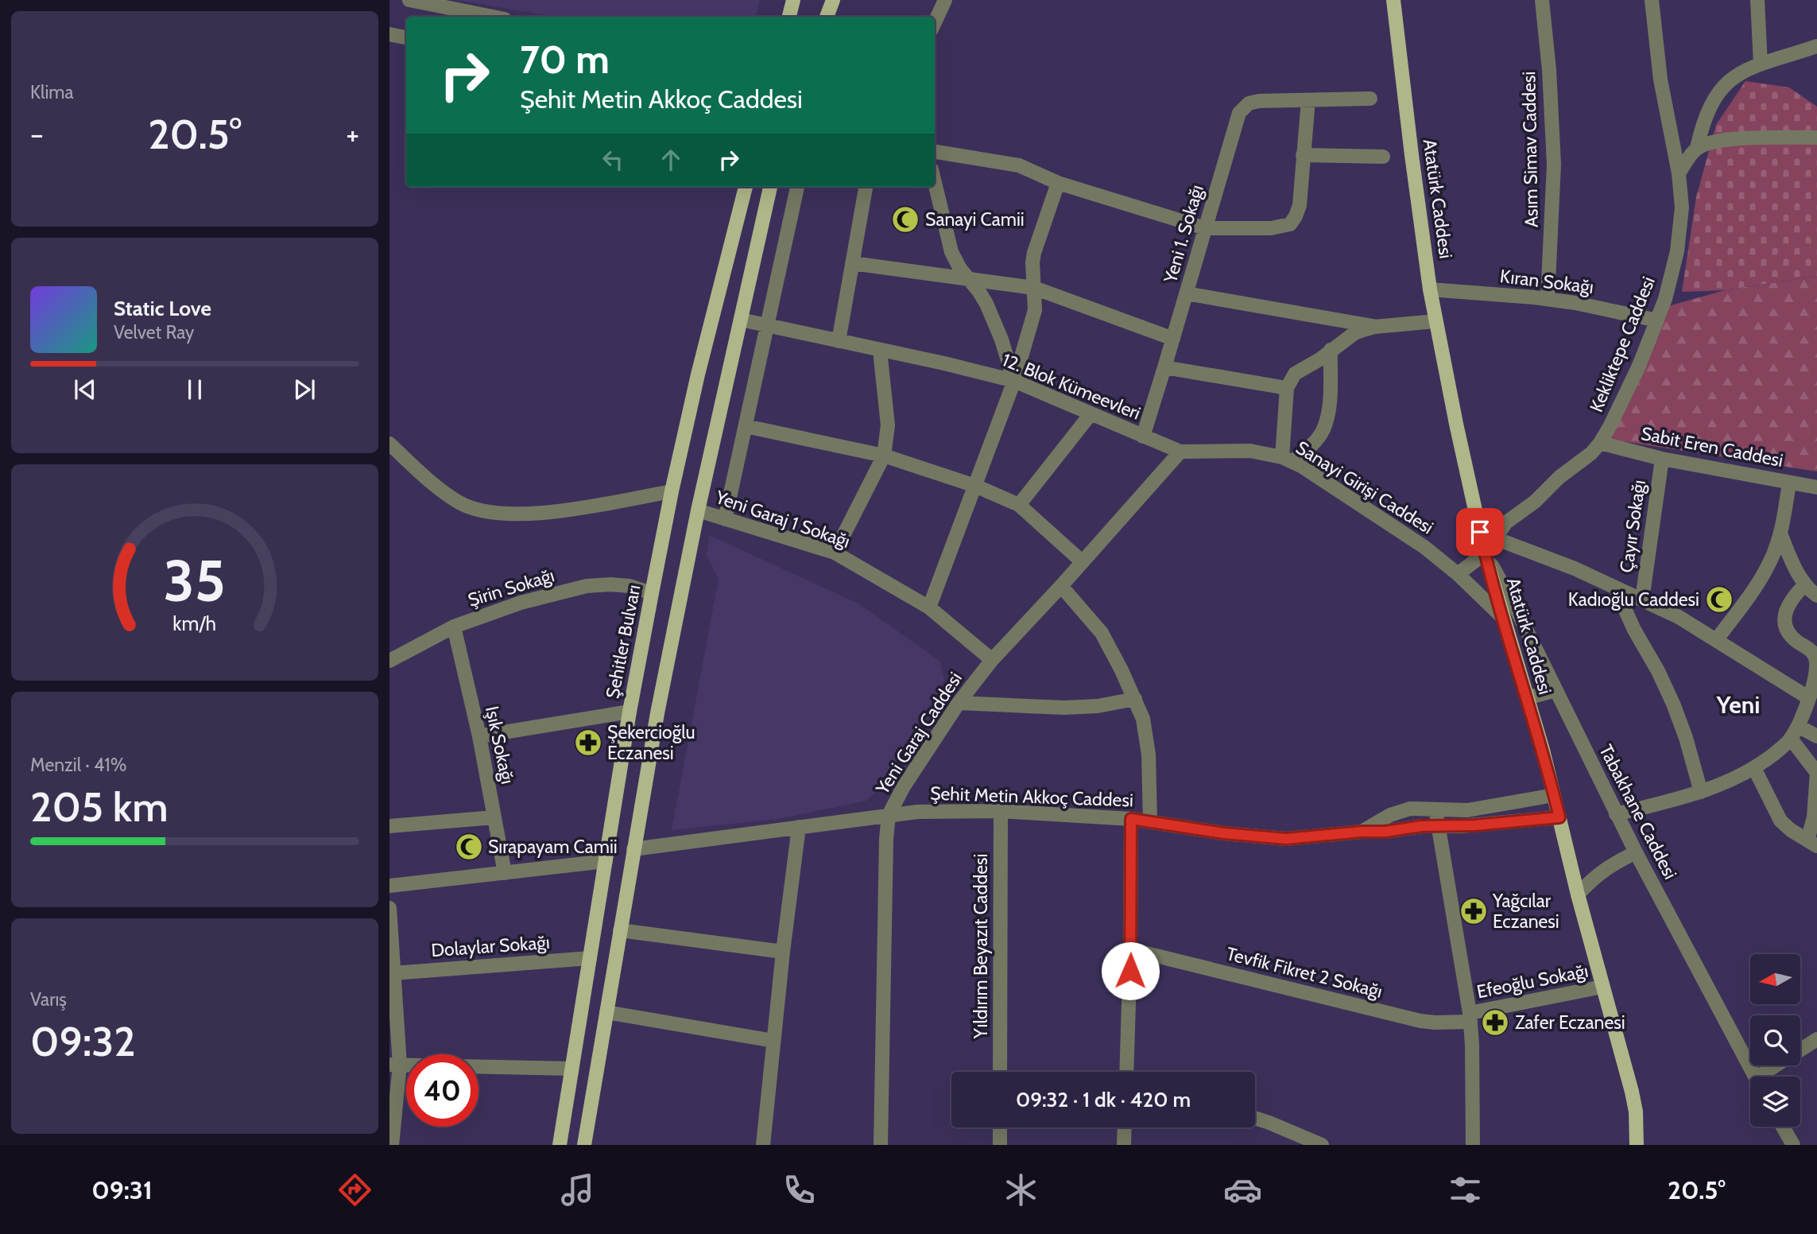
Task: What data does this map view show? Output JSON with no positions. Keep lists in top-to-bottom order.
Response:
{
  "streets": {
    "main road": ["Atatürk Caddesi", "Şehitler Bulvarı"],
    "street": [
      "Asım Simav Caddesi",
      "Yeni 1. Sokağı",
      "Kıran Sokağı",
      "Kekliktepe Caddesi",
      "12. Blok Kümeevleri",
      "Sabit Eren Caddesi",
      "Sanayi Girişi Caddesi",
      "Yeni Garaj 1 Sokağı",
      "Çayır Sokağı",
      "Şirin Sokağı",
      "Yeni Garaj Caddesi",
      "Işık Sokağı",
      "Şehit Metin Akkoç Caddesi",
      "Tabakhane Caddesi",
      "Dolaylar Sokağı",
      "Yıldırım Beyazıt Caddesi",
      "Tevfik Fikret 2 Sokağı",
      "Efeoğlu Sokağı"
    ]
  },
  "crossings": [
    ["Asım Simav Caddesi", "Kıran Sokağı"],
    ["Atatürk Caddesi", "Kıran Sokağı"],
    ["Atatürk Caddesi", "Kekliktepe Caddesi"],
    ["Atatürk Caddesi", "Sanayi Girişi Caddesi"],
    ["Atatürk Caddesi", "Şehit Metin Akkoç Caddesi"],
    ["Atatürk Caddesi", "Tabakhane Caddesi"],
    ["Atatürk Caddesi", "Efeoğlu Sokağı"],
    ["Yeni 1. Sokağı", "12. Blok Kümeevleri"],
    ["Kıran Sokağı", "Kekliktepe Caddesi"],
    ["Kekliktepe Caddesi", "Sabit Eren Caddesi"],
    ["Kekliktepe Caddesi", "Sanayi Girişi Caddesi"],
    ["Kekliktepe Caddesi", "Tabakhane Caddesi"],
    ["12. Blok Kümeevleri", "Sanayi Girişi Caddesi"],
    ["12. Blok Kümeevleri", "Yeni Garaj Caddesi"],
    ["Sabit Eren Caddesi", "Çayır Sokağı"],
    ["Sanayi Girişi Caddesi", "Yeni Garaj Caddesi"],
    ["Yeni Garaj 1 Sokağı", "Yeni Garaj Caddesi"],
    ["Şirin Sokağı", "Şehitler Bulvarı"],
    ["Şirin Sokağı", "Işık Sokağı"],
    ["Şehitler Bulvarı", "Dolaylar Sokağı"],
    ["Yeni Garaj Caddesi", "Şehit Metin Akkoç Caddesi"],
    ["Şehit Metin Akkoç Caddesi", "Yıldırım Beyazıt Caddesi"],
    ["Tevfik Fikret 2 Sokağı", "Efeoğlu Sokağı"]
  ],
  "districts": ["Yeni"],
  "places": {
    "mosque": ["Sanayi Camii", "Kadıoğlu Caddesi", "Sırapayam Camii"],
    "pharmacy": ["Şekercioğlu Eczanesi", "Yağcılar Eczanesi", "Zafer Eczanesi"]
  },
  "north": "left",
  "page": {
    "tile": [
      "Klima",
      ["Menzil · 41%", "205 km"],
      ["Varış", "09:32"]
    ],
    "turn": ["70 m", "Şehit Metin Akkoç Caddesi"],
    "heat": ["−", "20.5°", "+"],
    "song": ["Static Love", "Velvet Ray"],
    "limit": "40",
    "trip": "09:32 · 1 dk · 420 m",
    "tabs": ["09:31", "20.5°"],
    "gauge": ["35", "km/h"]
  }
}
